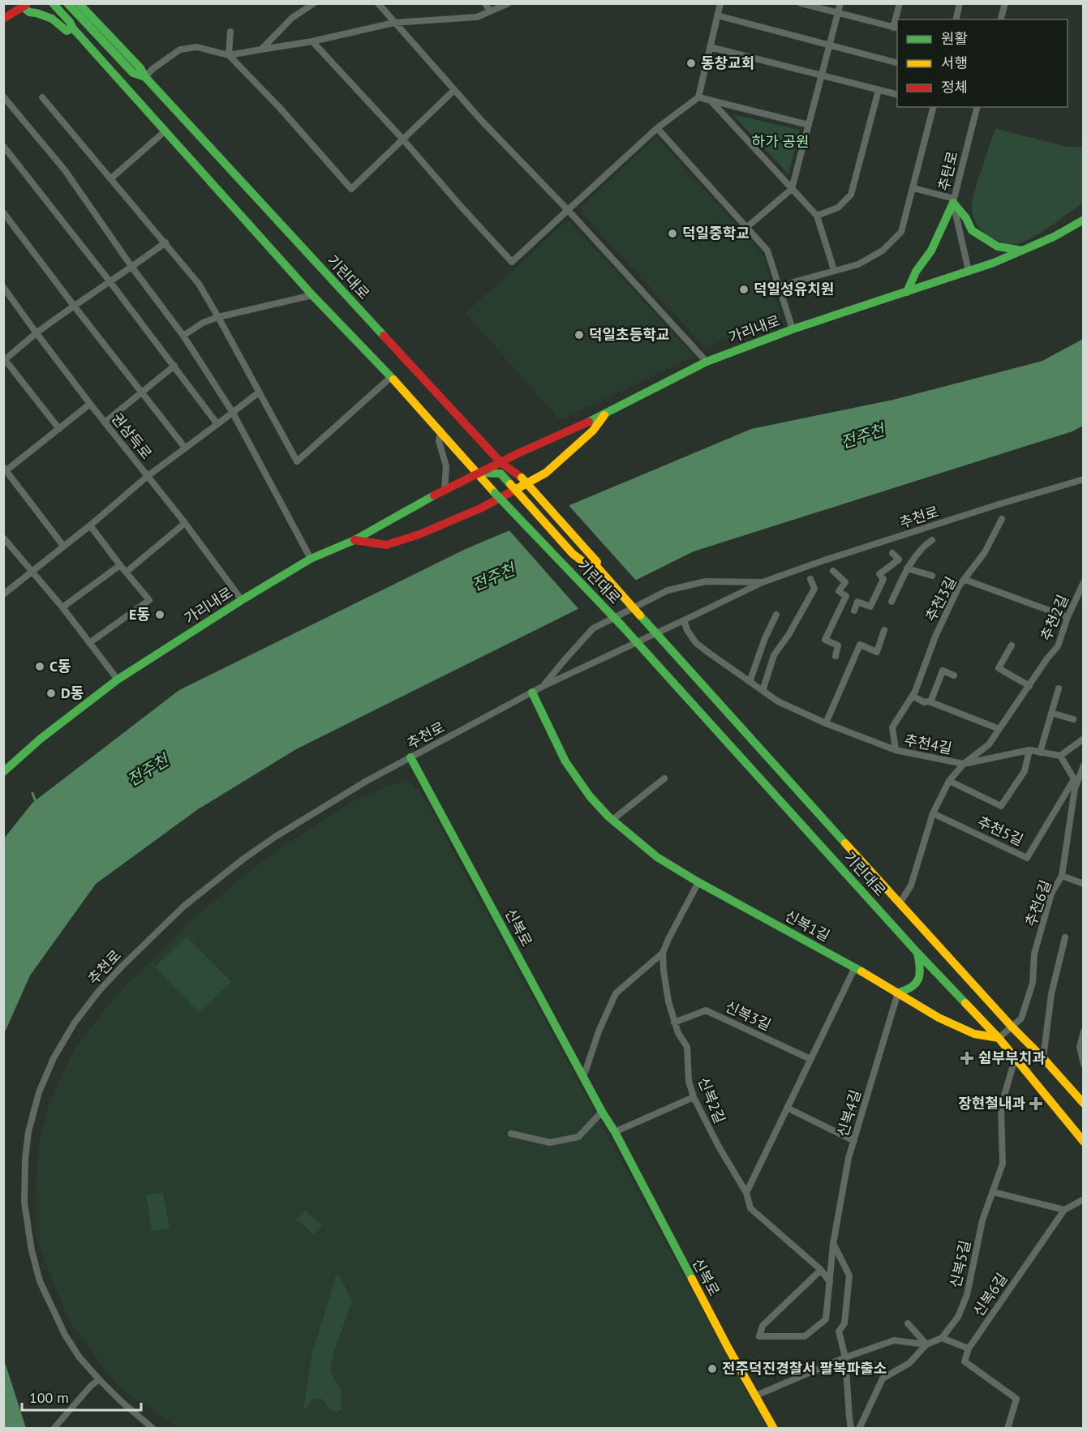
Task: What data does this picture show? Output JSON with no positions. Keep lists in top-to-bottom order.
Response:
{
  "streets": {
    "street": [
      "추탄로",
      "기린대로",
      "가리내로",
      "권삼득로",
      "추천로",
      "추천3길",
      "추천2길",
      "추천4길",
      "추천5길",
      "추천6길",
      "신복1길",
      "신복로",
      "신복3길",
      "신복2길",
      "신복4길",
      "신복5길",
      "신복6길"
    ]
  },
  "crossings": [
    ["추탄로", "가리내로"],
    ["기린대로", "가리내로"],
    ["기린대로", "추천로"],
    ["기린대로", "추천6길"],
    ["기린대로", "신복1길"],
    ["기린대로", "신복5길"],
    ["가리내로", "권삼득로"],
    ["추천로", "추천4길"],
    ["추천로", "신복1길"],
    ["추천로", "신복로"],
    ["추천3길", "추천4길"],
    ["추천2길", "추천4길"],
    ["추천4길", "추천5길"],
    ["추천5길", "추천6길"],
    ["추천6길", "신복1길"],
    ["신복1길", "신복2길"],
    ["신복1길", "신복4길"],
    ["신복로", "신복5길"],
    ["신복3길", "신복2길"],
    ["신복2길", "신복4길"]
  ],
  "water": ["전주천"],
  "parks": ["하가 공원"],
  "places": {
    "other": [
      "동창교회",
      "덕일중학교",
      "덕일성유치원",
      "덕일초등학교",
      "E동",
      "C동",
      "D동",
      "전주덕진경찰서 팔복파출소"
    ],
    "health": ["쉼부부치과", "장현철내과"]
  },
  "legend": ["원활", "서행", "정체"],
  "scale_bar": "100 m"
}
